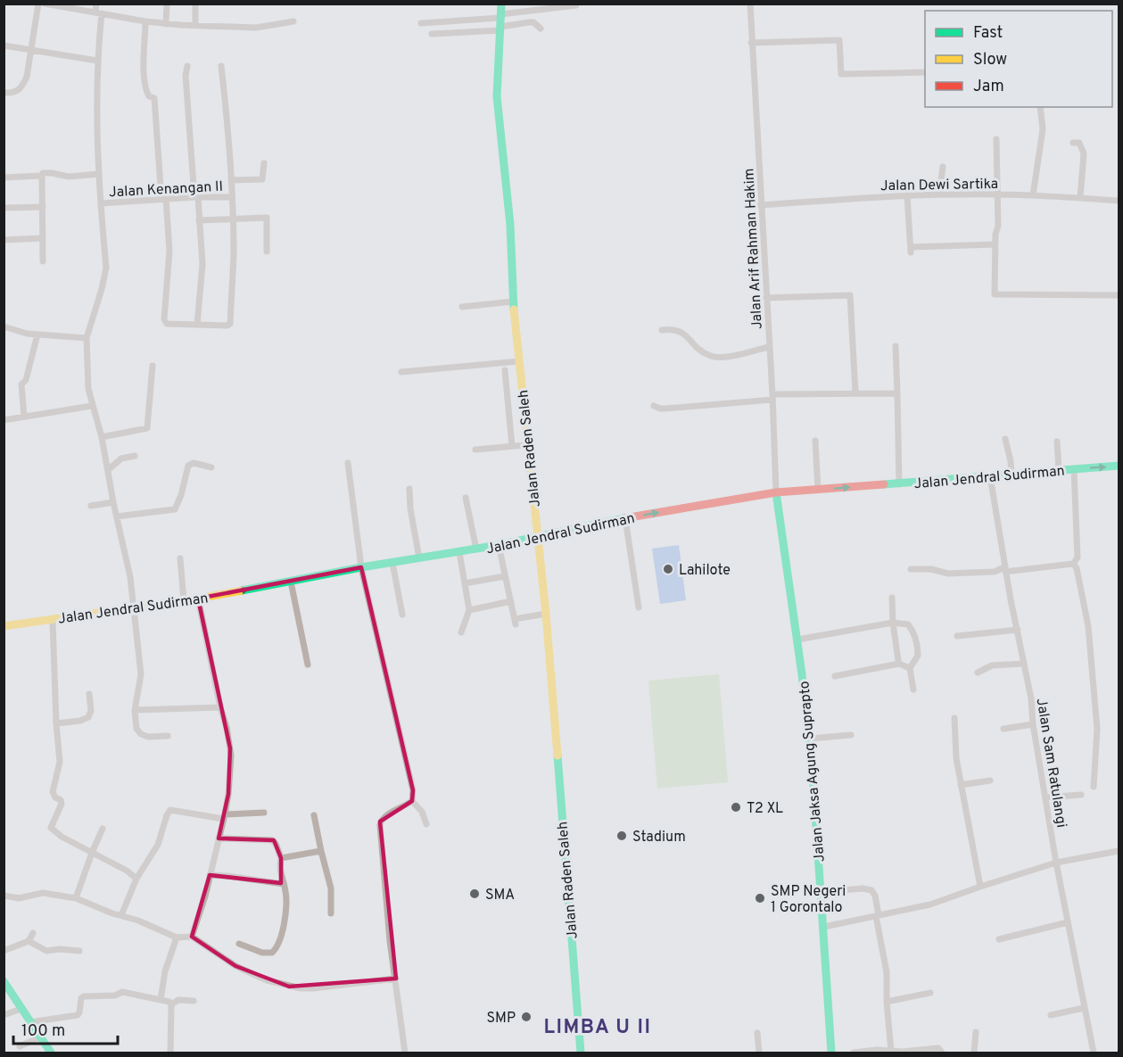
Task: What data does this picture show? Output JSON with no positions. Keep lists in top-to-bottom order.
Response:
{
  "streets": {
    "main road": ["Jalan Raden Saleh", "Jalan Jendral Sudirman", "Jalan Jaksa Agung Suprapto"],
    "street": [
      "Jalan Dewi Sartika",
      "Jalan Kenangan II",
      "Jalan Arif Rahman Hakim",
      "Jalan Sam Ratulangi"
    ]
  },
  "crossings": [
    ["Jalan Dewi Sartika", "Jalan Arif Rahman Hakim"],
    ["Jalan Arif Rahman Hakim", "Jalan Jendral Sudirman"],
    ["Jalan Arif Rahman Hakim", "Jalan Jaksa Agung Suprapto"],
    ["Jalan Raden Saleh", "Jalan Jendral Sudirman"],
    ["Jalan Jendral Sudirman", "Jalan Sam Ratulangi"],
    ["Jalan Jendral Sudirman", "Jalan Jaksa Agung Suprapto"]
  ],
  "districts": ["LIMBA U II"],
  "places": [
    "Lahilote",
    "T2 XL",
    "Stadium",
    "SMA",
    "SMP Negeri 1 Gorontalo",
    "SMP"
  ],
  "legend": ["Fast", "Slow", "Jam"],
  "scale_bar": "100 m"
}
